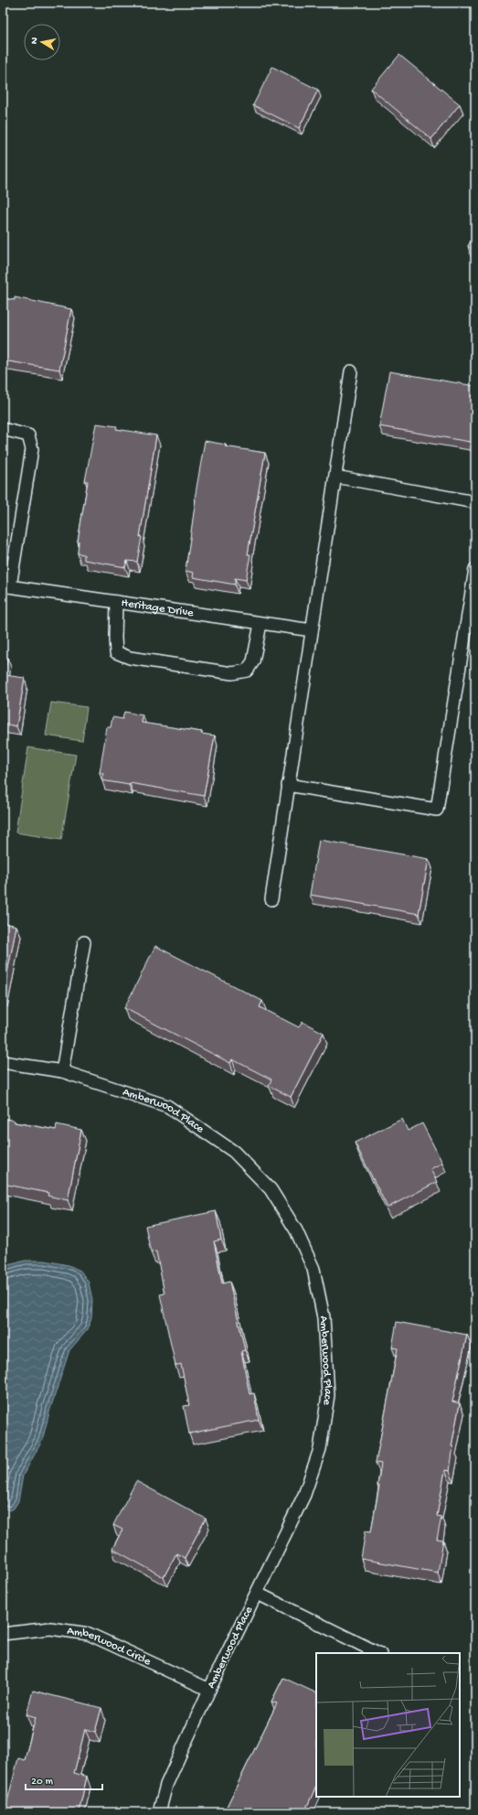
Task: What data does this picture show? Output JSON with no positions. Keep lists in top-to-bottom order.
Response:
{
  "streets": {
    "lane": ["Heritage Drive", "Amberwood Place", "Amberwood Circle"]
  },
  "crossings": [
    ["Amberwood Place", "Amberwood Circle"]
  ],
  "scale_bar": "20 m",
  "north": "left"
}
